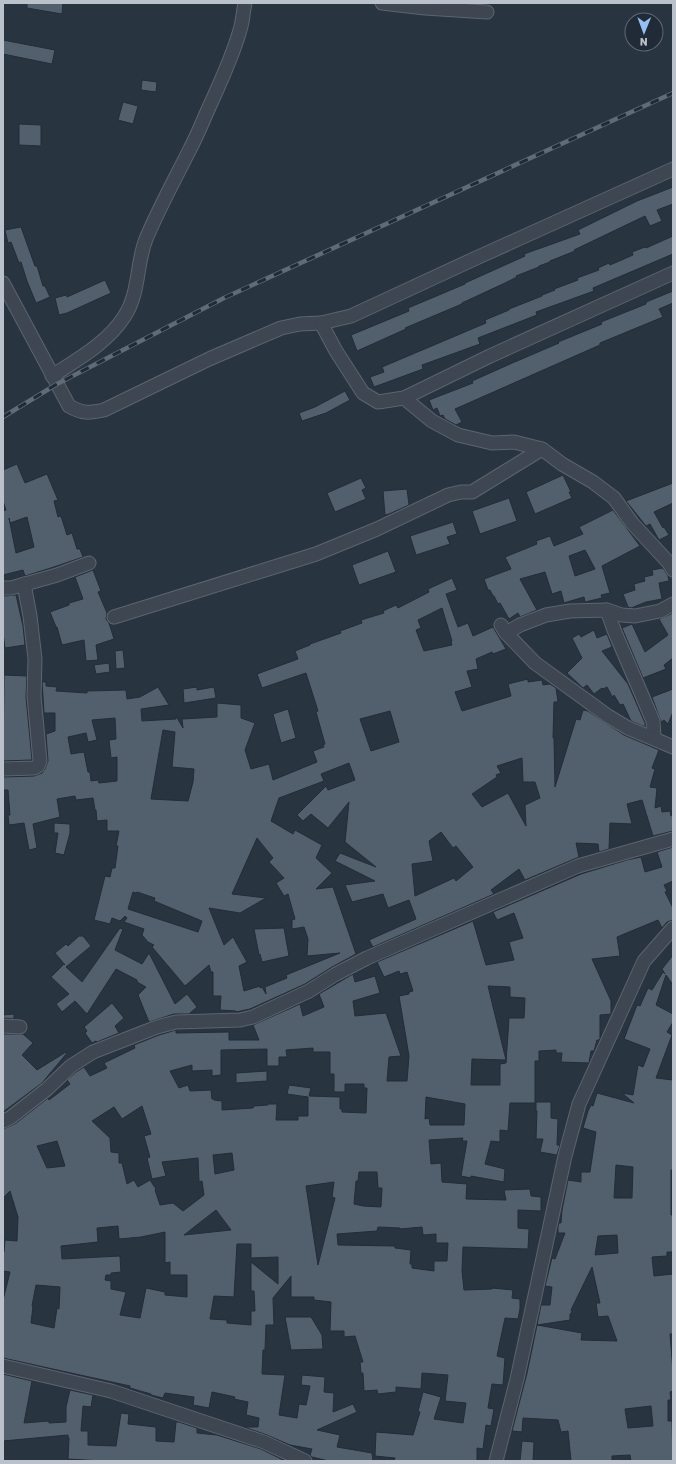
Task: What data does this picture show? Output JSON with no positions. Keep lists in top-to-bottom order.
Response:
{
  "north": "bottom"
}
